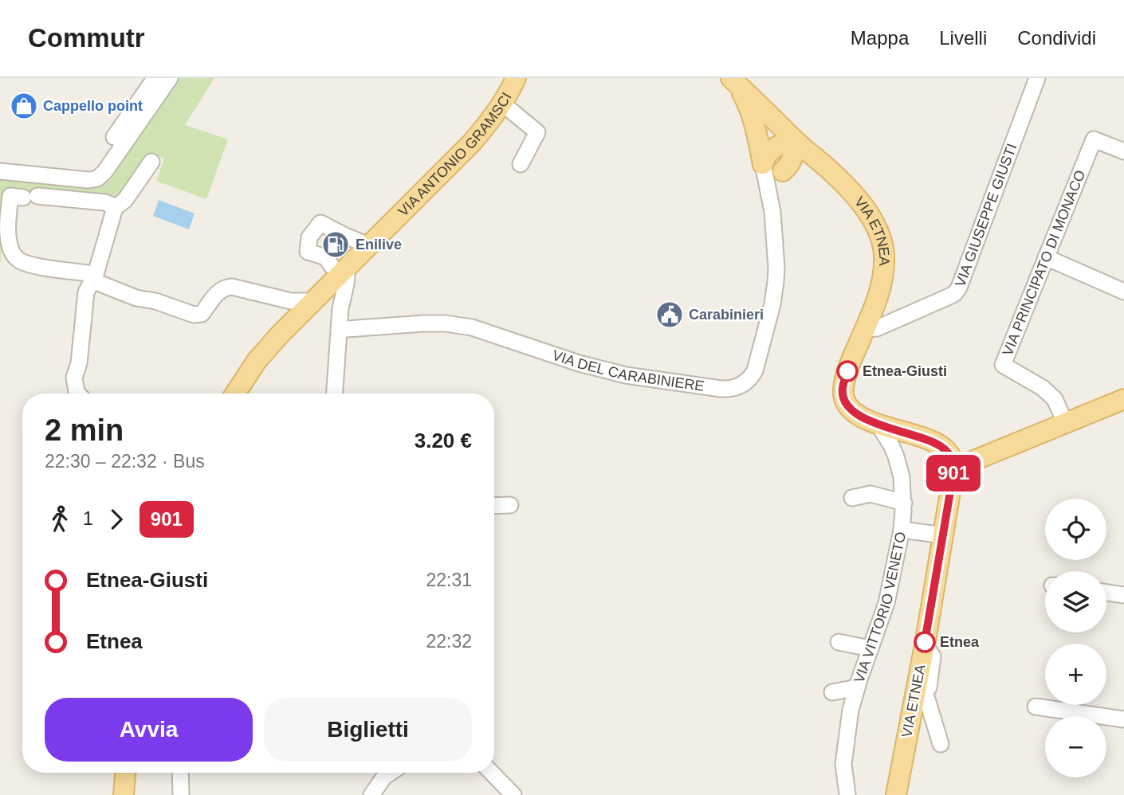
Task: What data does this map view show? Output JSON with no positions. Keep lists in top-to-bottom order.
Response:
{
  "streets": {
    "main road": ["VIA ANTONIO GRAMSCI", "VIA ETNEA"],
    "street": [
      "VIA GIUSEPPE GIUSTI",
      "VIA PRINCIPATO DI MONACO",
      "VIA DEL CARABINIERE",
      "VIA VITTORIO VENETO"
    ]
  },
  "crossings": [
    ["VIA GIUSEPPE GIUSTI", "VIA ETNEA"],
    ["VIA ETNEA", "VIA VITTORIO VENETO"]
  ],
  "places": {
    "shop": ["Cappello point"],
    "fuel station": ["Enilive"],
    "public building": ["Carabinieri"],
    "other": ["Etnea-Giusti", "Etnea"]
  },
  "lines": ["bus line 901"],
  "page": {
    "header": "Commutr",
    "nav": ["Mappa", "Livelli", "Condividi"],
    "on_map": "901",
    "heading": ["2 min", "22:30 – 22:32 · Bus", "3.20 €"],
    "legs": ["1", "901"],
    "map_buttons": ["+", "−"],
    "list": [
      {
        "name": "Etnea-Giusti",
        "value": "22:31"
      },
      {
        "name": "Etnea",
        "value": "22:32"
      }
    ],
    "buttons": ["Avvia", "Biglietti"]
  }
}
